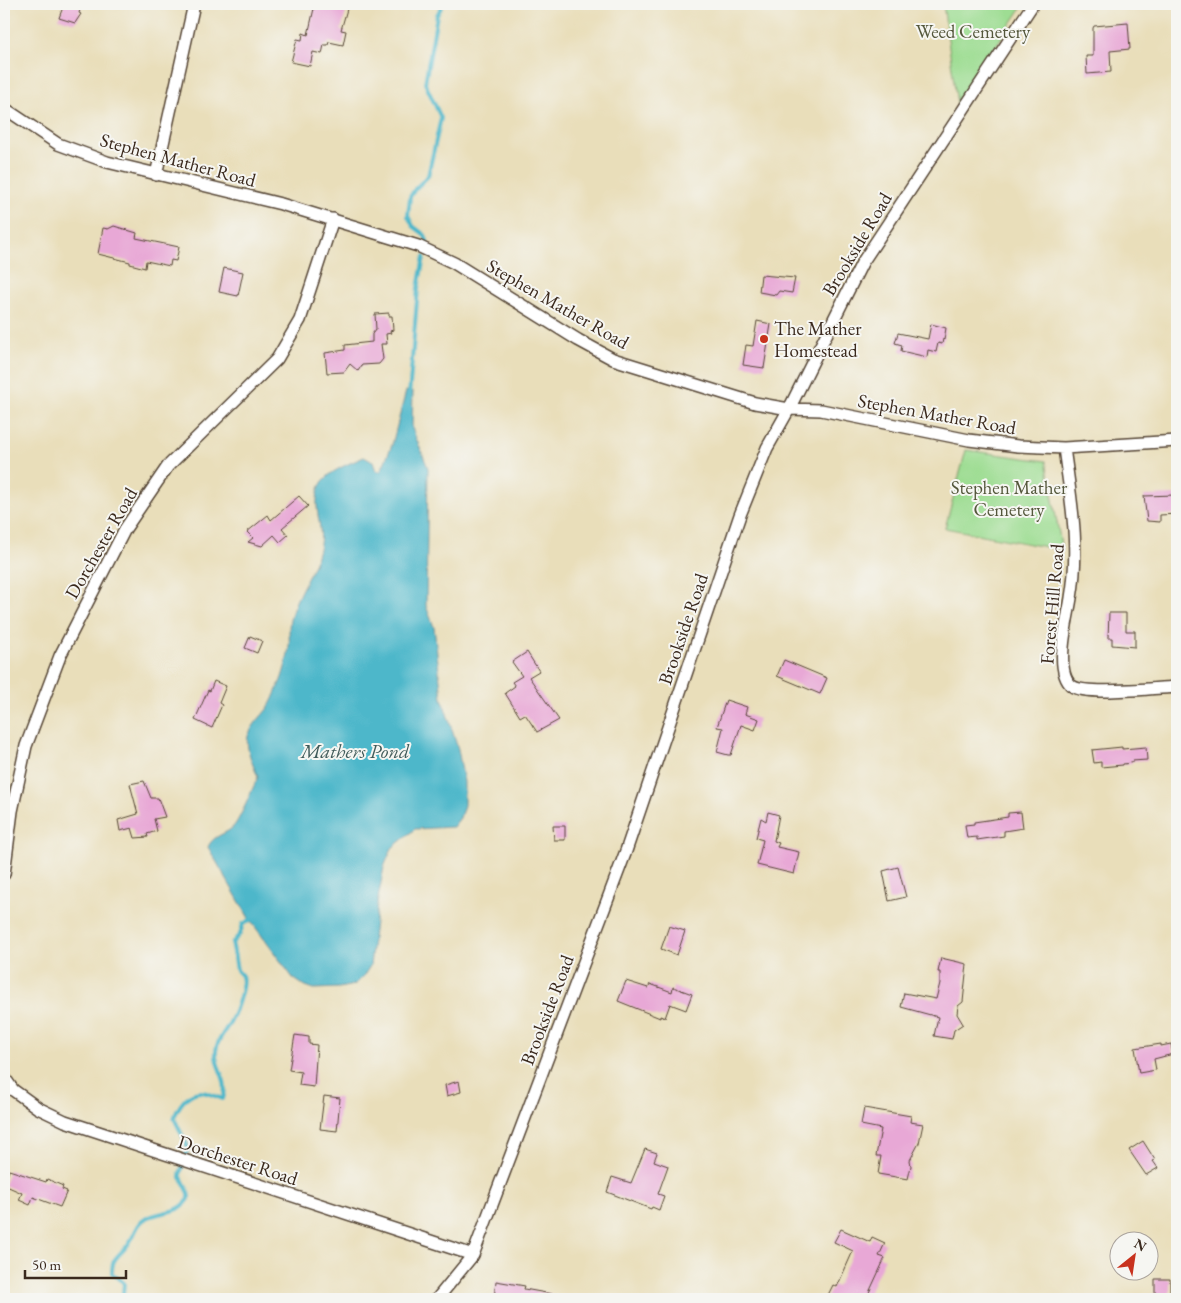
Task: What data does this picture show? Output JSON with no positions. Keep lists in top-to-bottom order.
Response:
{
  "streets": {
    "street": [
      "Stephen Mather Road",
      "Brookside Road",
      "Dorchester Road",
      "Forest Hill Road"
    ]
  },
  "crossings": [
    ["Stephen Mather Road", "Brookside Road"],
    ["Stephen Mather Road", "Dorchester Road"],
    ["Stephen Mather Road", "Forest Hill Road"],
    ["Brookside Road", "Dorchester Road"]
  ],
  "water": ["Mathers Pond"],
  "parks": ["Weed Cemetery", "Stephen Mather Cemetery"],
  "places": ["The Mather Homestead"],
  "scale_bar": "50 m",
  "north": "top right"
}
